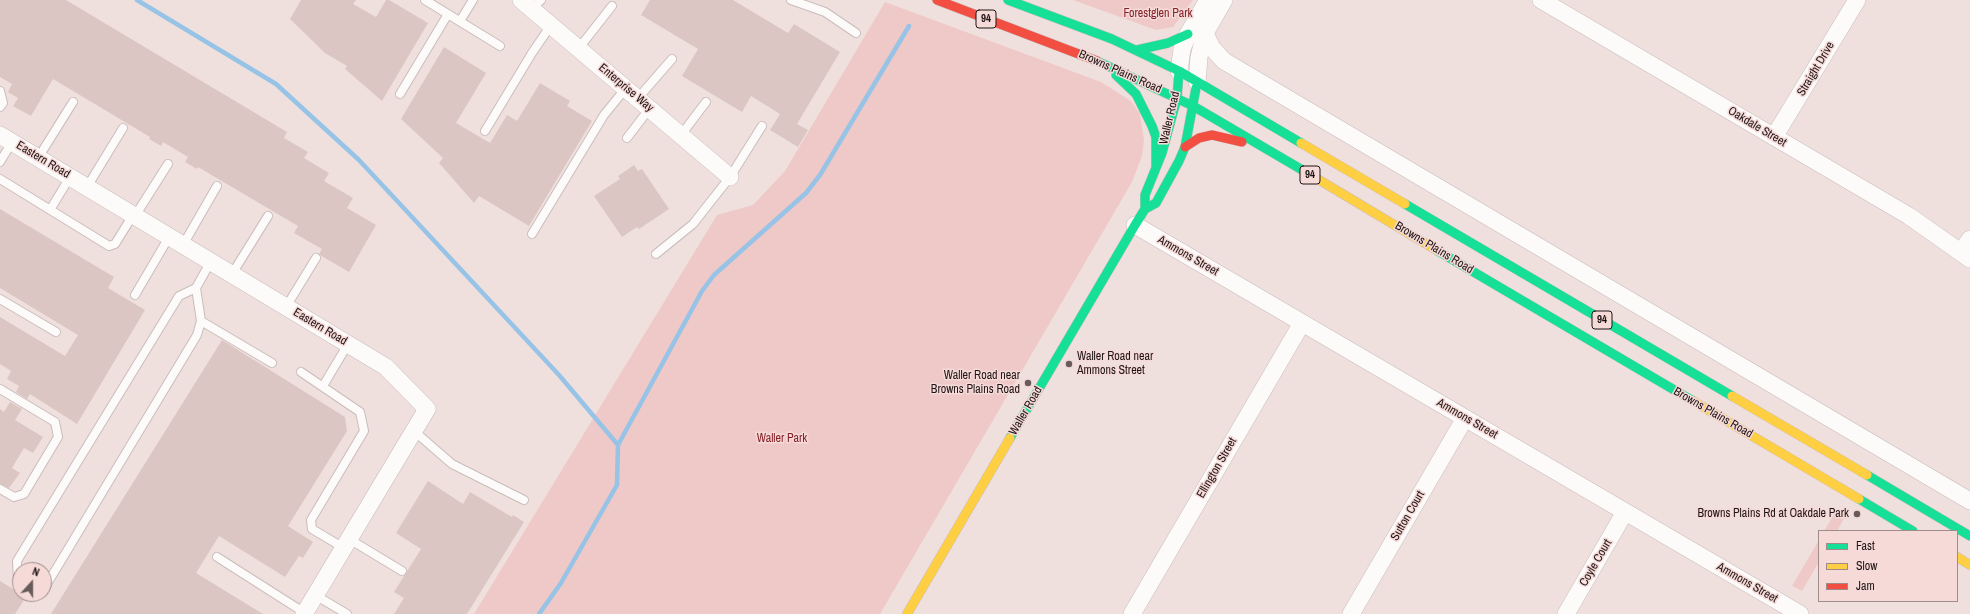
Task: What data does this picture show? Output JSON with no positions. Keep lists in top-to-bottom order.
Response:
{
  "streets": {
    "main road": ["94", "Browns Plains Road", "Waller Road"],
    "street": [
      "Straight Drive",
      "Enterprise Way",
      "Oakdale Street",
      "Eastern Road",
      "Ammons Street",
      "Ellington Street",
      "Sutton Court",
      "Coyle Court"
    ]
  },
  "crossings": [
    ["Straight Drive", "Oakdale Street"],
    ["Browns Plains Road", "Waller Road"],
    ["Waller Road", "Ammons Street"],
    ["Ammons Street", "Ellington Street"],
    ["Ammons Street", "Sutton Court"],
    ["Ammons Street", "Coyle Court"]
  ],
  "parks": ["Forestglen Park", "Waller Park"],
  "places": ["Waller Road near Ammons Street", "Waller Road near Browns Plains Road", "Browns Plains Rd at Oakdale Park"],
  "legend": ["Fast", "Slow", "Jam"],
  "north": "top"
}
